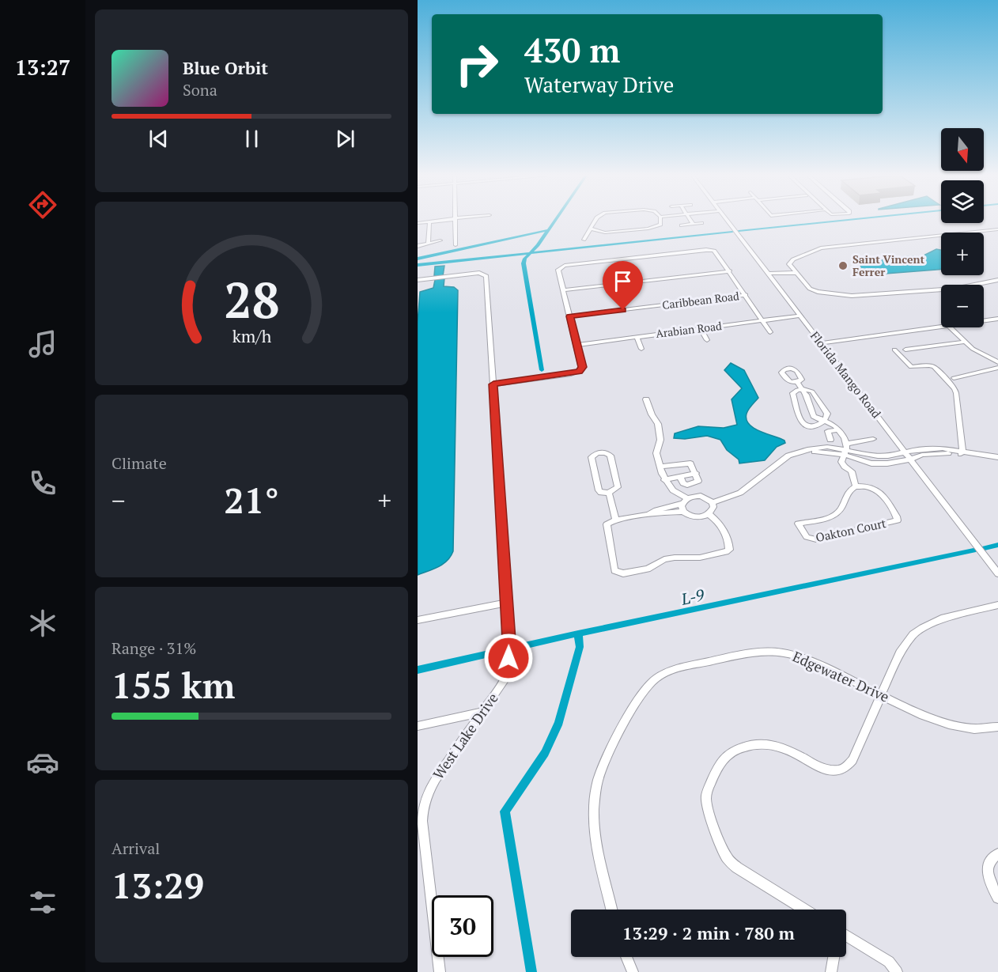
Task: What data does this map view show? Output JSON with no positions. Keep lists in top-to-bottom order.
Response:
{
  "streets": {
    "street": [
      "Caribbean Road",
      "Arabian Road",
      "Florida Mango Road",
      "Oakton Court",
      "Edgewater Drive",
      "West Lake Drive"
    ]
  },
  "crossings": [
    ["Arabian Road", "Florida Mango Road"]
  ],
  "water": ["L-9"],
  "places": ["Saint Vincent Ferrer"],
  "north": "bottom",
  "page": {
    "tabs": "13:27",
    "turn": ["430 m", "Waterway Drive"],
    "song": ["Blue Orbit", "Sona"],
    "map_buttons": ["+", "−"],
    "tile": [
      "Climate",
      ["Range · 31%", "155 km"],
      ["Arrival", "13:29"]
    ],
    "heat": ["−", "21°", "+"],
    "limit": "30",
    "trip": "13:29 · 2 min · 780 m",
    "gauge": ["28", "km/h"]
  }
}
